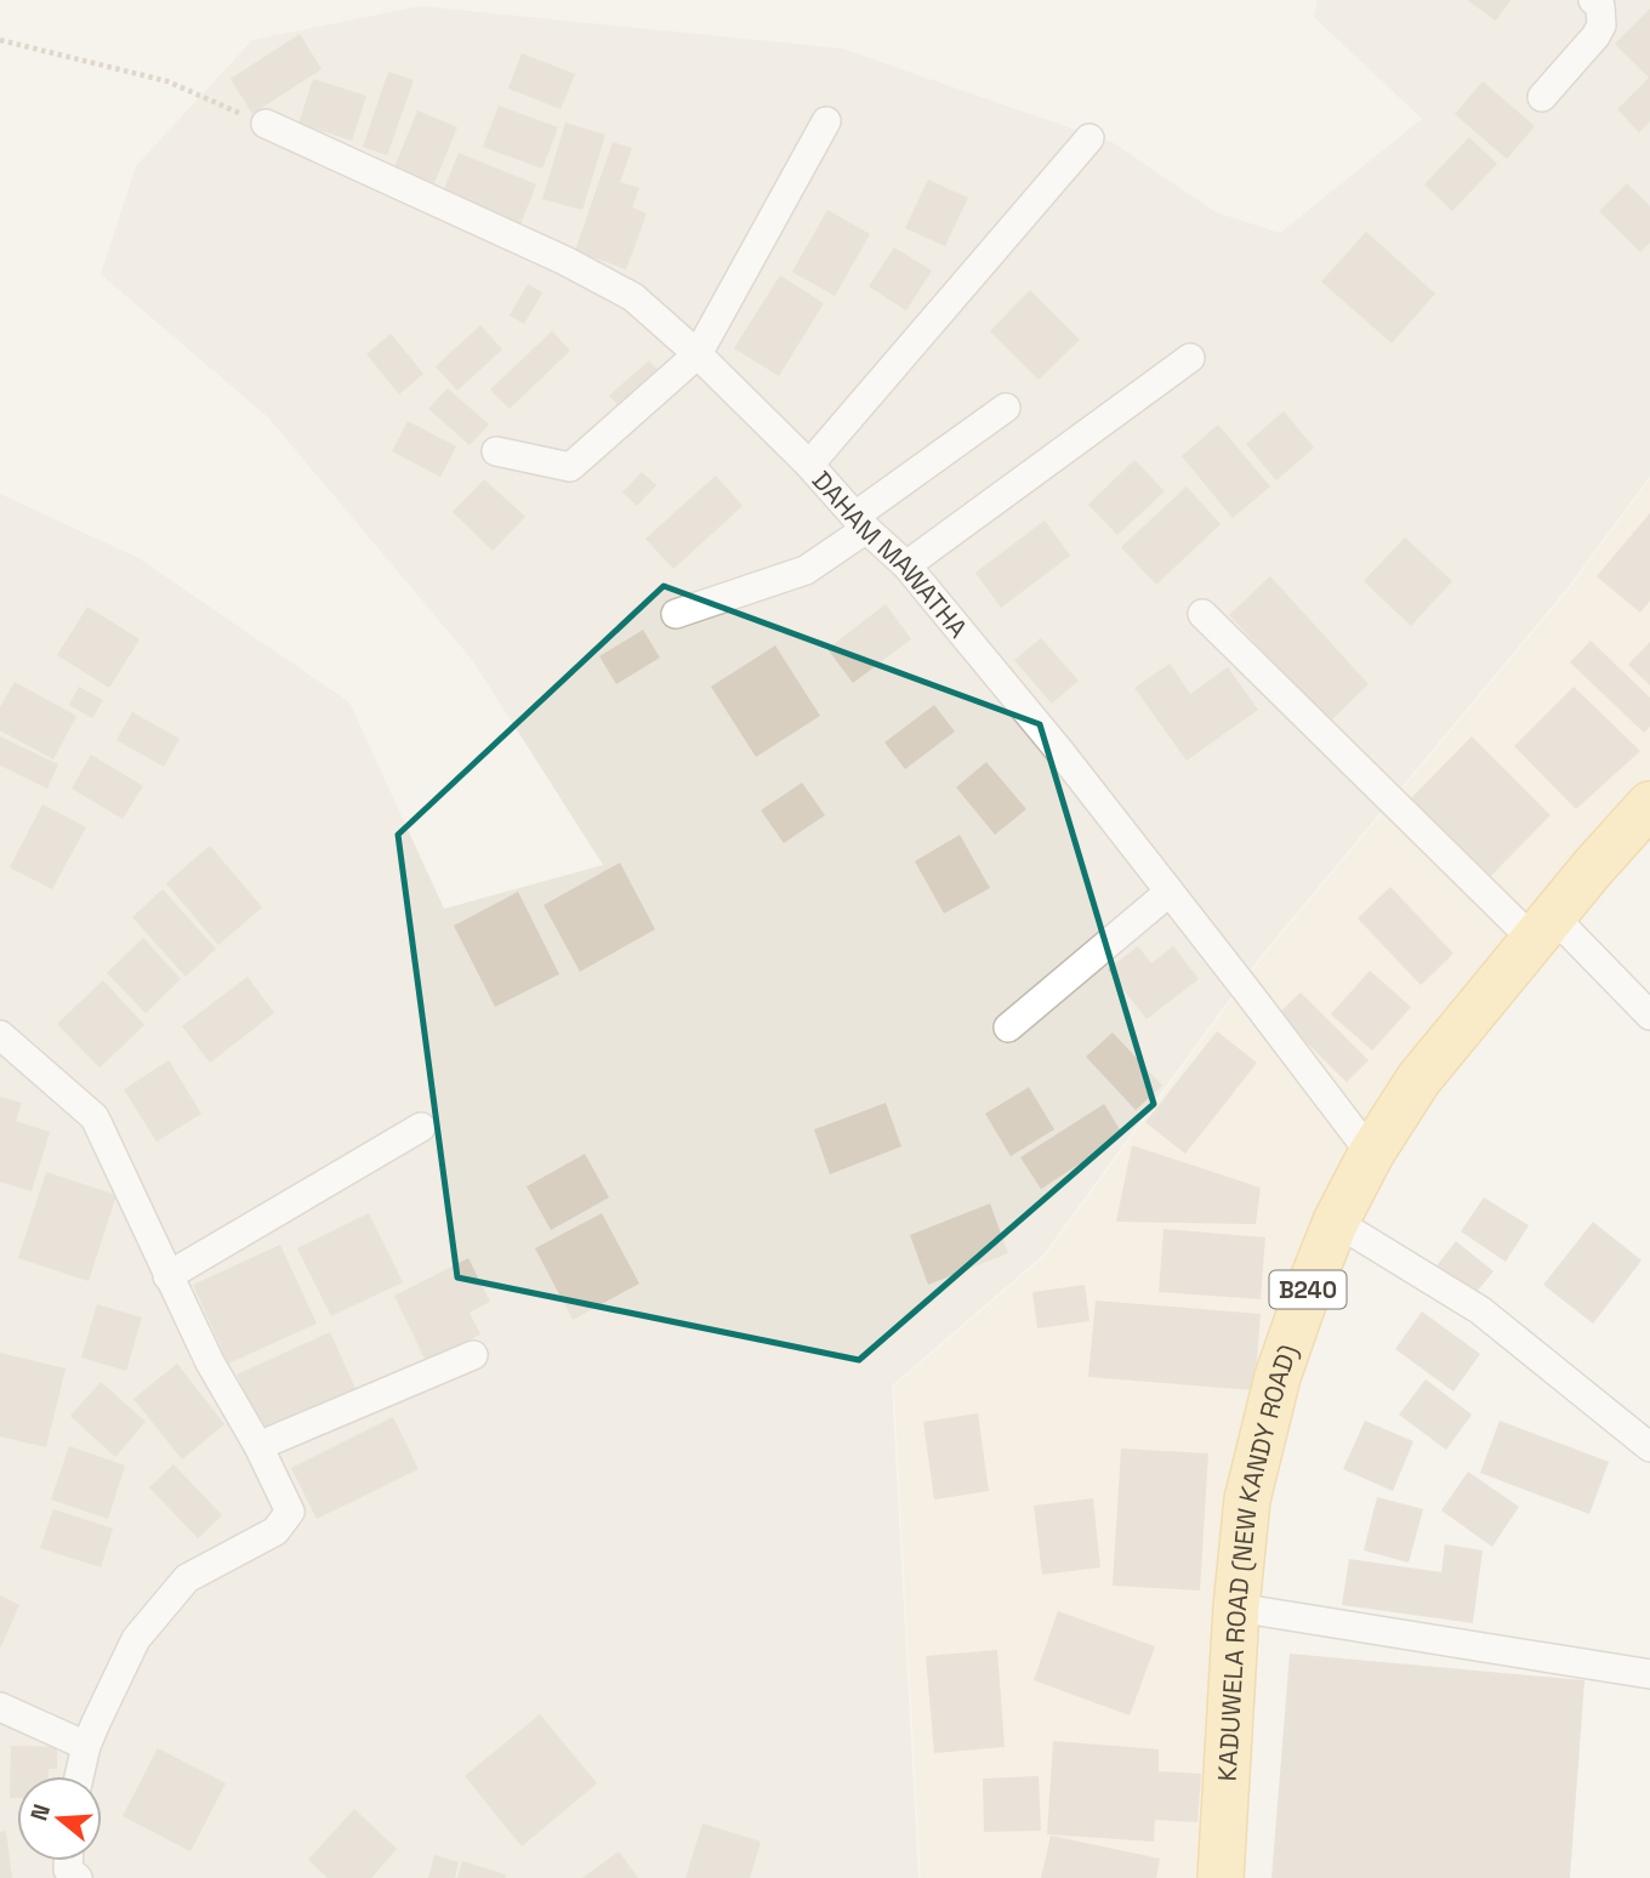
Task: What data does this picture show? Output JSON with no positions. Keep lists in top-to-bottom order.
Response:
{
  "streets": {
    "main road": ["B240", "KADUWELA ROAD (NEW KANDY ROAD)"],
    "street": ["DAHAM MAWATHA"]
  },
  "crossings": [
    ["DAHAM MAWATHA", "KADUWELA ROAD (NEW KANDY ROAD)"]
  ],
  "north": "left"
}
